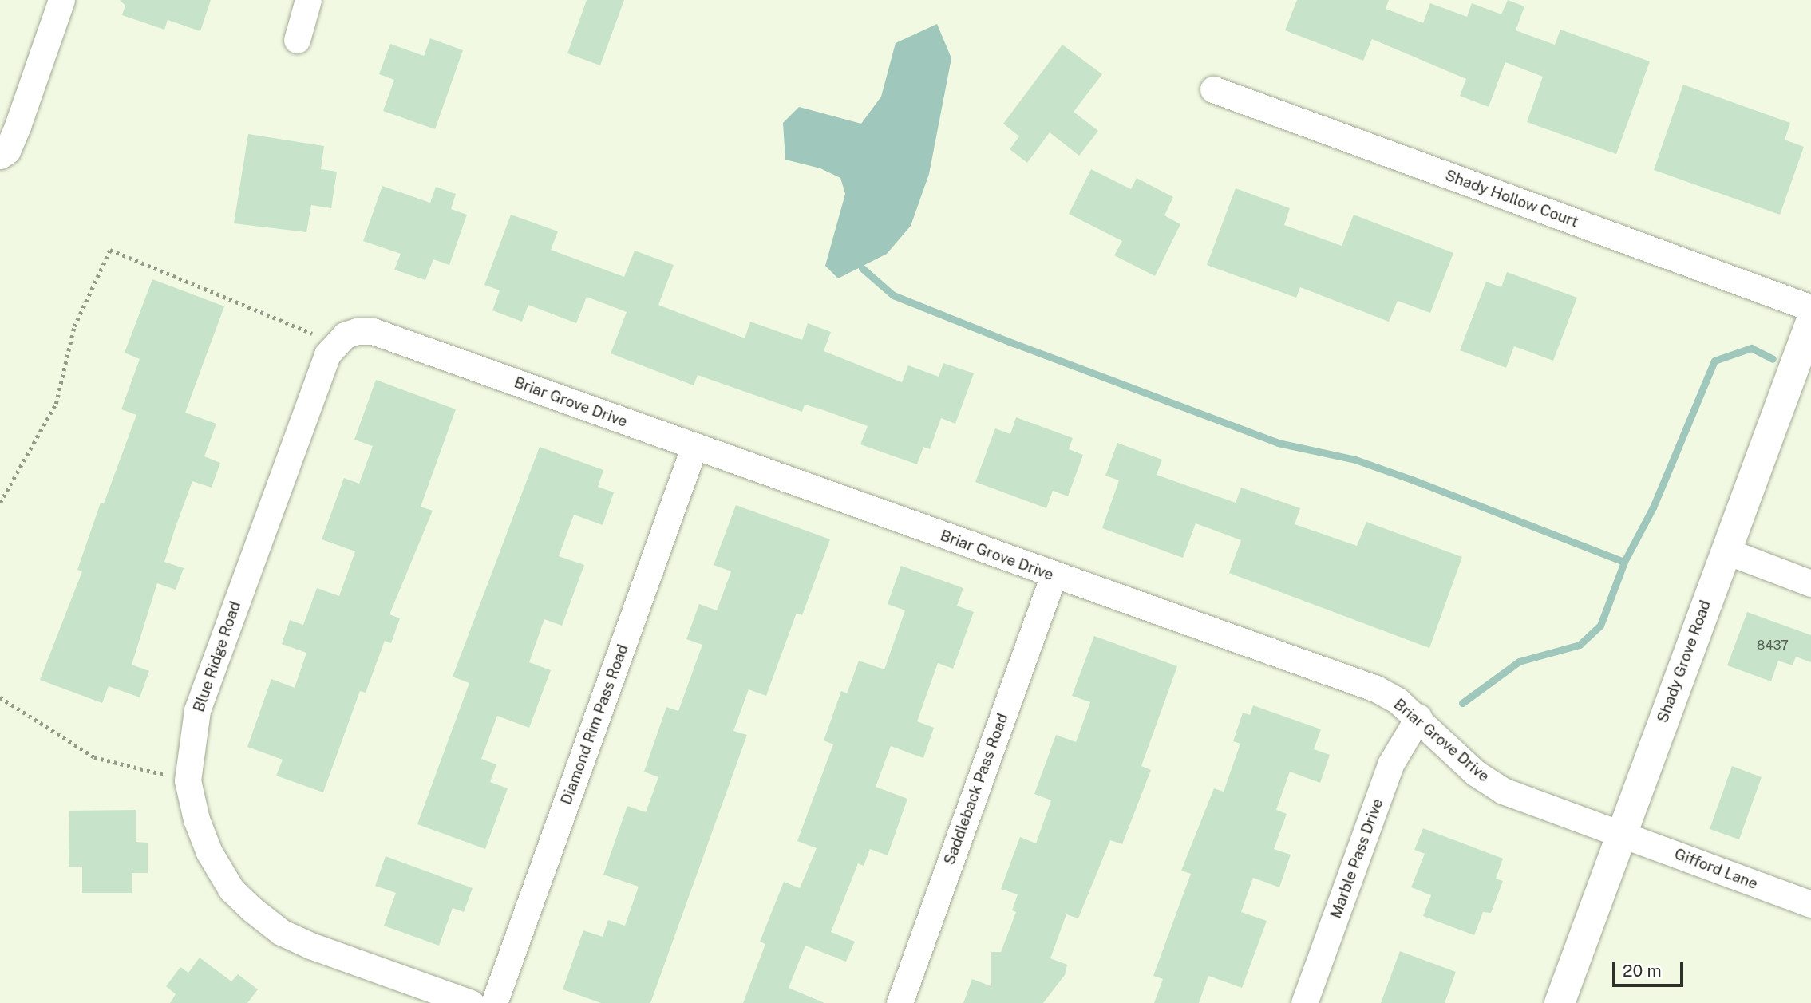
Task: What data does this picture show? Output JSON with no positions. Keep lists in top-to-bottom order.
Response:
{
  "streets": {
    "street": [
      "Shady Hollow Court",
      "Briar Grove Drive",
      "Blue Ridge Road",
      "Shady Grove Road",
      "Diamond Rim Pass Road",
      "Saddleback Pass Road",
      "Marble Pass Drive",
      "Gifford Lane"
    ]
  },
  "crossings": [
    ["Briar Grove Drive", "Blue Ridge Road"],
    ["Briar Grove Drive", "Shady Grove Road"],
    ["Briar Grove Drive", "Diamond Rim Pass Road"],
    ["Briar Grove Drive", "Saddleback Pass Road"],
    ["Briar Grove Drive", "Marble Pass Drive"],
    ["Briar Grove Drive", "Gifford Lane"],
    ["Shady Grove Road", "Gifford Lane"]
  ],
  "house_numbers": ["8437"],
  "scale_bar": "20 m"
}
